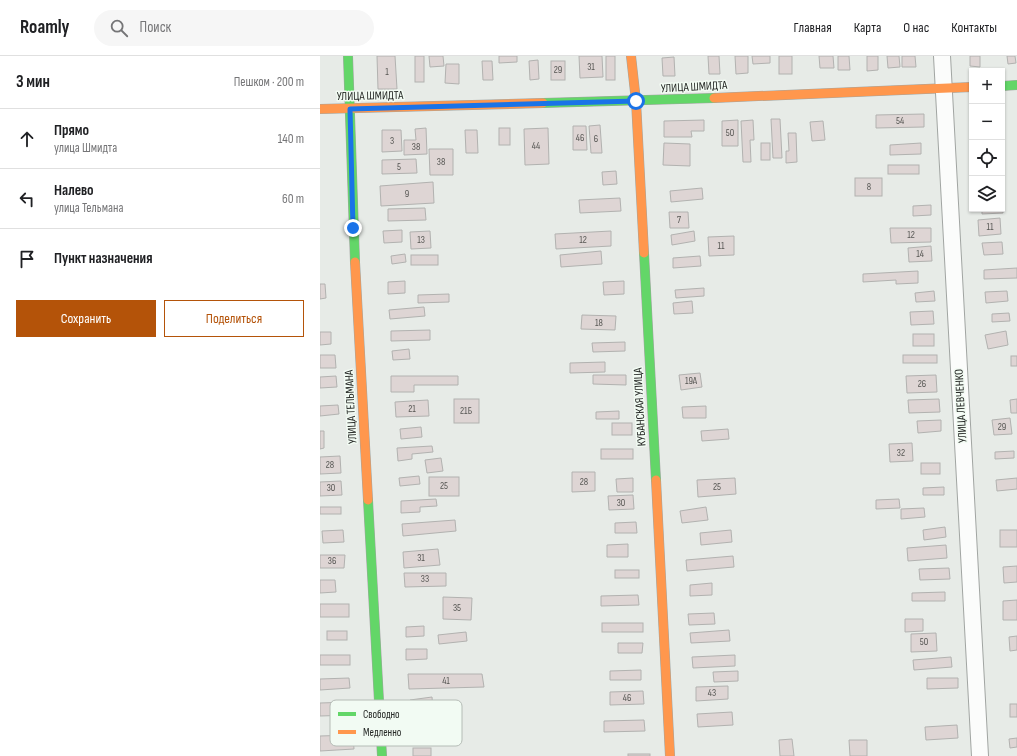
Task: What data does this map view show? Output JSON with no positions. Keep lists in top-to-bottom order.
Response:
{
  "streets": {
    "street": [
      "УЛИЦА ШМИДТА",
      "УЛИЦА ЛЕВЧЕНКО",
      "УЛИЦА ТЕЛЬМАНА",
      "КУБАНСКАЯ УЛИЦА"
    ]
  },
  "crossings": [
    ["УЛИЦА ШМИДТА", "УЛИЦА ЛЕВЧЕНКО"],
    ["УЛИЦА ШМИДТА", "УЛИЦА ТЕЛЬМАНА"],
    ["УЛИЦА ШМИДТА", "КУБАНСКАЯ УЛИЦА"]
  ],
  "house_numbers": [
    "31",
    "29",
    "1",
    "54",
    "50",
    "46",
    "6",
    "3",
    "44",
    "38",
    "38",
    "5",
    "8",
    "9",
    "7",
    "11",
    "12",
    "13",
    "12",
    "11",
    "14",
    "18",
    "19А",
    "26",
    "21",
    "21Б",
    "29",
    "32",
    "28",
    "28",
    "25",
    "25",
    "30",
    "30",
    "31",
    "36",
    "33",
    "35",
    "50",
    "41",
    "43",
    "46"
  ],
  "legend": ["Свободно", "Медленно"],
  "page": {
    "header": "Roamly",
    "search": "Поиск",
    "nav": [
      "Главная",
      "Карта",
      "О нас",
      "Контакты"
    ],
    "heading": ["3 мин", "Пешком · 200 m"],
    "map_buttons": ["+", "−"],
    "list": [
      ["Прямо", "улица Шмидта", "140 m"],
      ["Налево", "улица Тельмана", "60 m"],
      "Пункт назначения"
    ],
    "buttons": ["Сохранить", "Поделиться"]
  }
}
